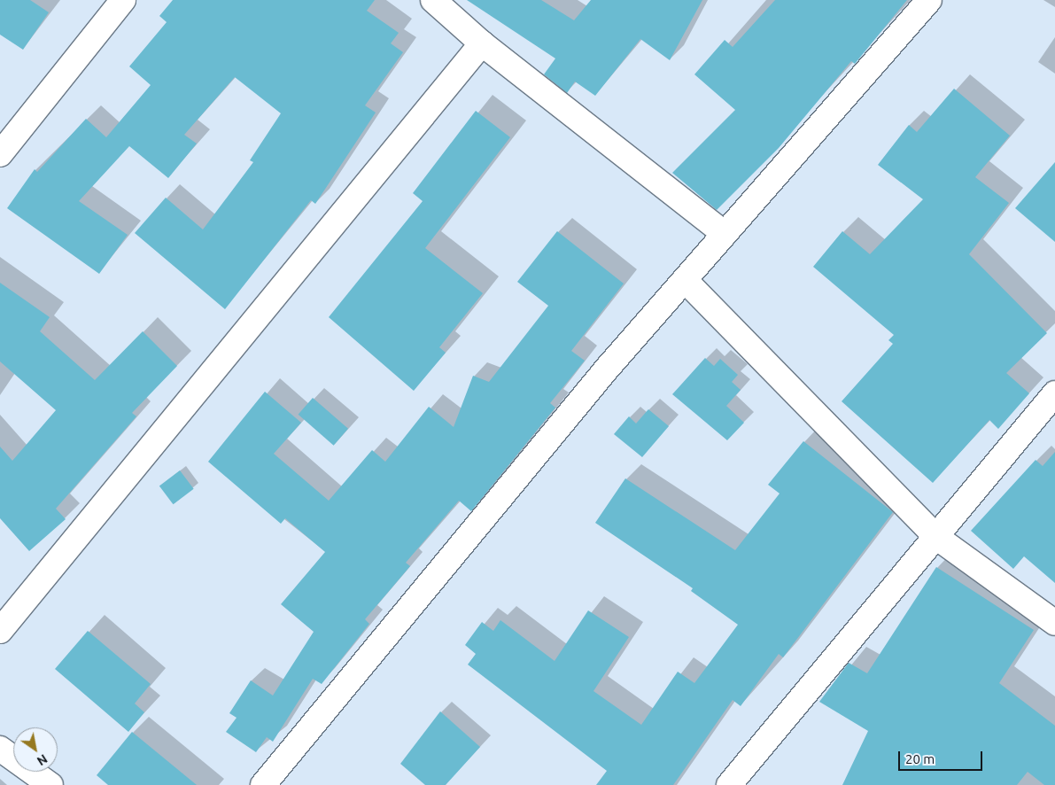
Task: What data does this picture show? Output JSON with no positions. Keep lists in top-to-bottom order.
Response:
{
  "scale_bar": "20 m",
  "north": "bottom right"
}
